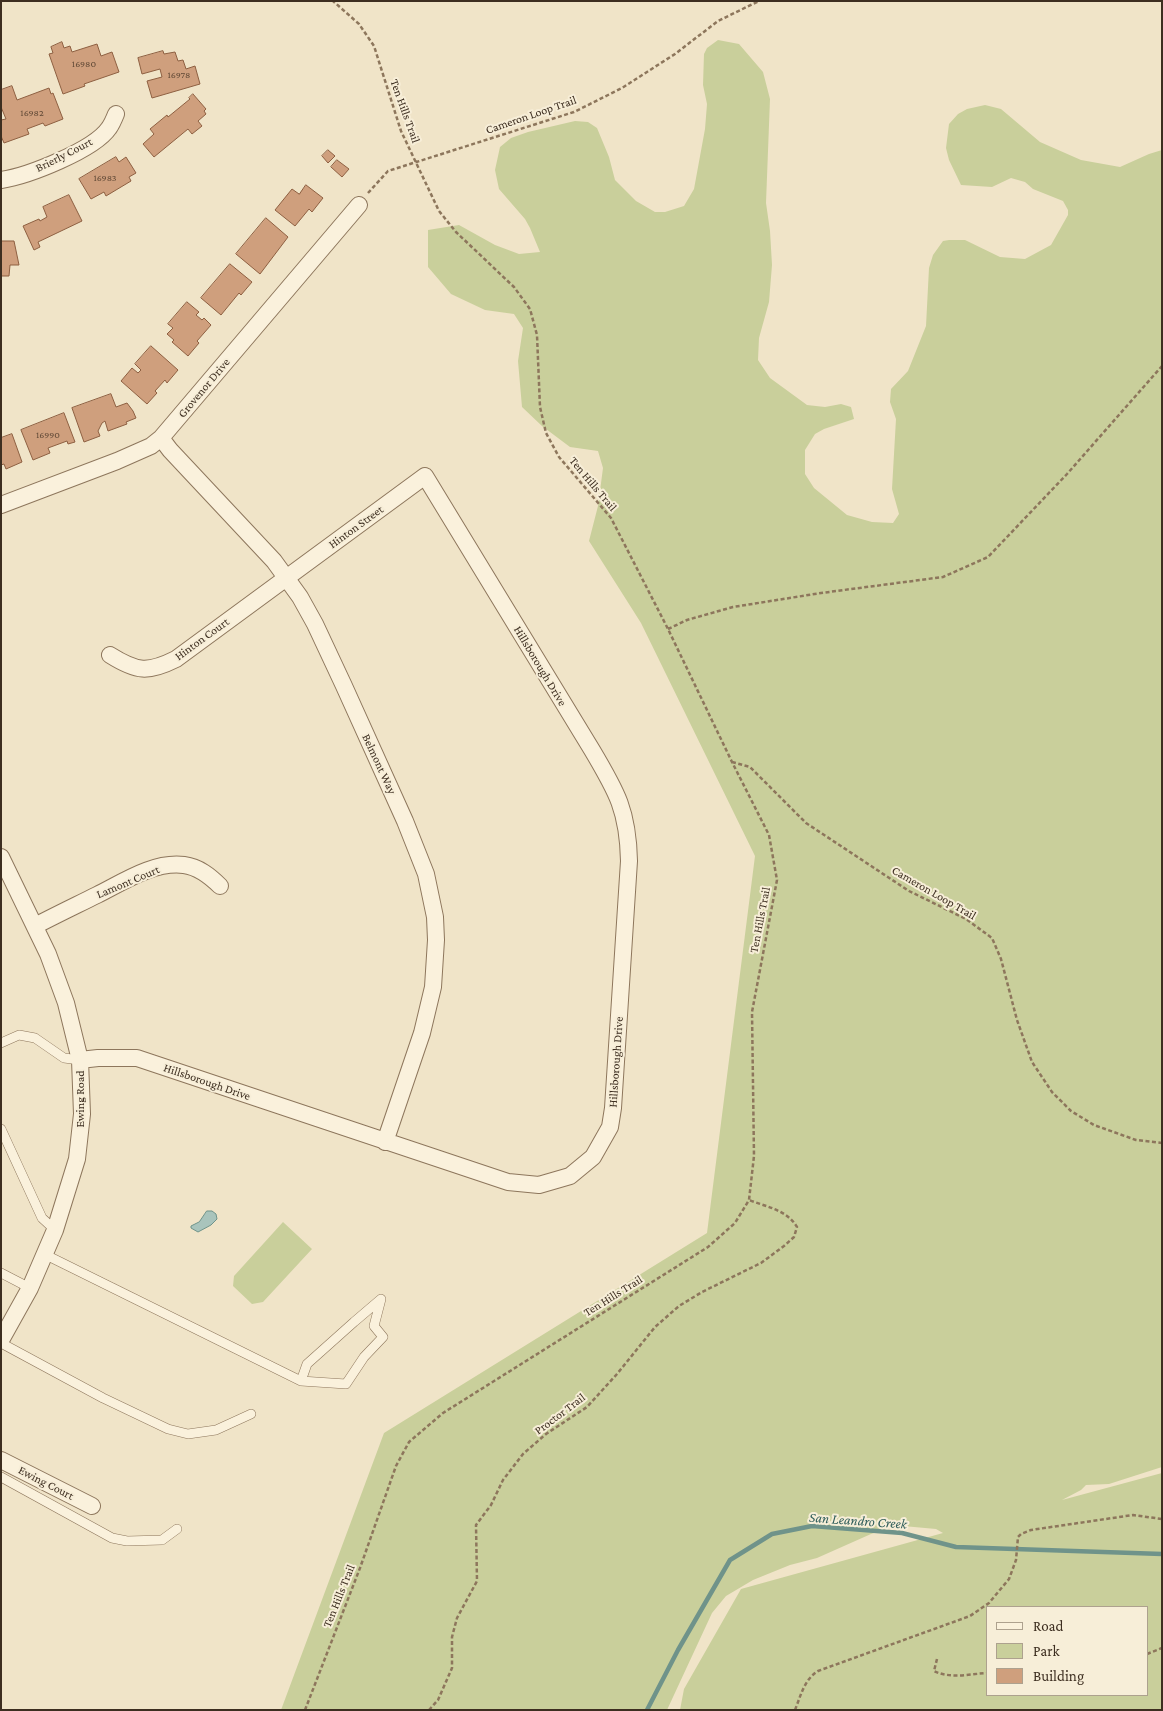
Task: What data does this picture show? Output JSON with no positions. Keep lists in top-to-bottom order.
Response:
{
  "streets": {
    "street": [
      "Brierly Court",
      "Grovenor Drive",
      "Hinton Street",
      "Hinton Court",
      "Hillsborough Drive",
      "Belmont Way",
      "Lamont Court",
      "Ewing Road",
      "Ewing Court"
    ],
    "path": ["Ten Hills Trail", "Cameron Loop Trail", "Proctor Trail"]
  },
  "crossings": [
    ["Ten Hills Trail", "Cameron Loop Trail"],
    ["Ten Hills Trail", "Proctor Trail"],
    ["Cameron Loop Trail", "Grovenor Drive"],
    ["Grovenor Drive", "Belmont Way"],
    ["Hinton Street", "Hinton Court"],
    ["Hinton Street", "Hillsborough Drive"],
    ["Hinton Street", "Belmont Way"],
    ["Hinton Court", "Belmont Way"],
    ["Hillsborough Drive", "Belmont Way"],
    ["Hillsborough Drive", "Ewing Road"],
    ["Lamont Court", "Ewing Road"]
  ],
  "water": ["San Leandro Creek"],
  "house_numbers": [
    "16980",
    "16978",
    "16982",
    "16983",
    "16990"
  ],
  "legend": ["Road", "Park", "Building"]
}
